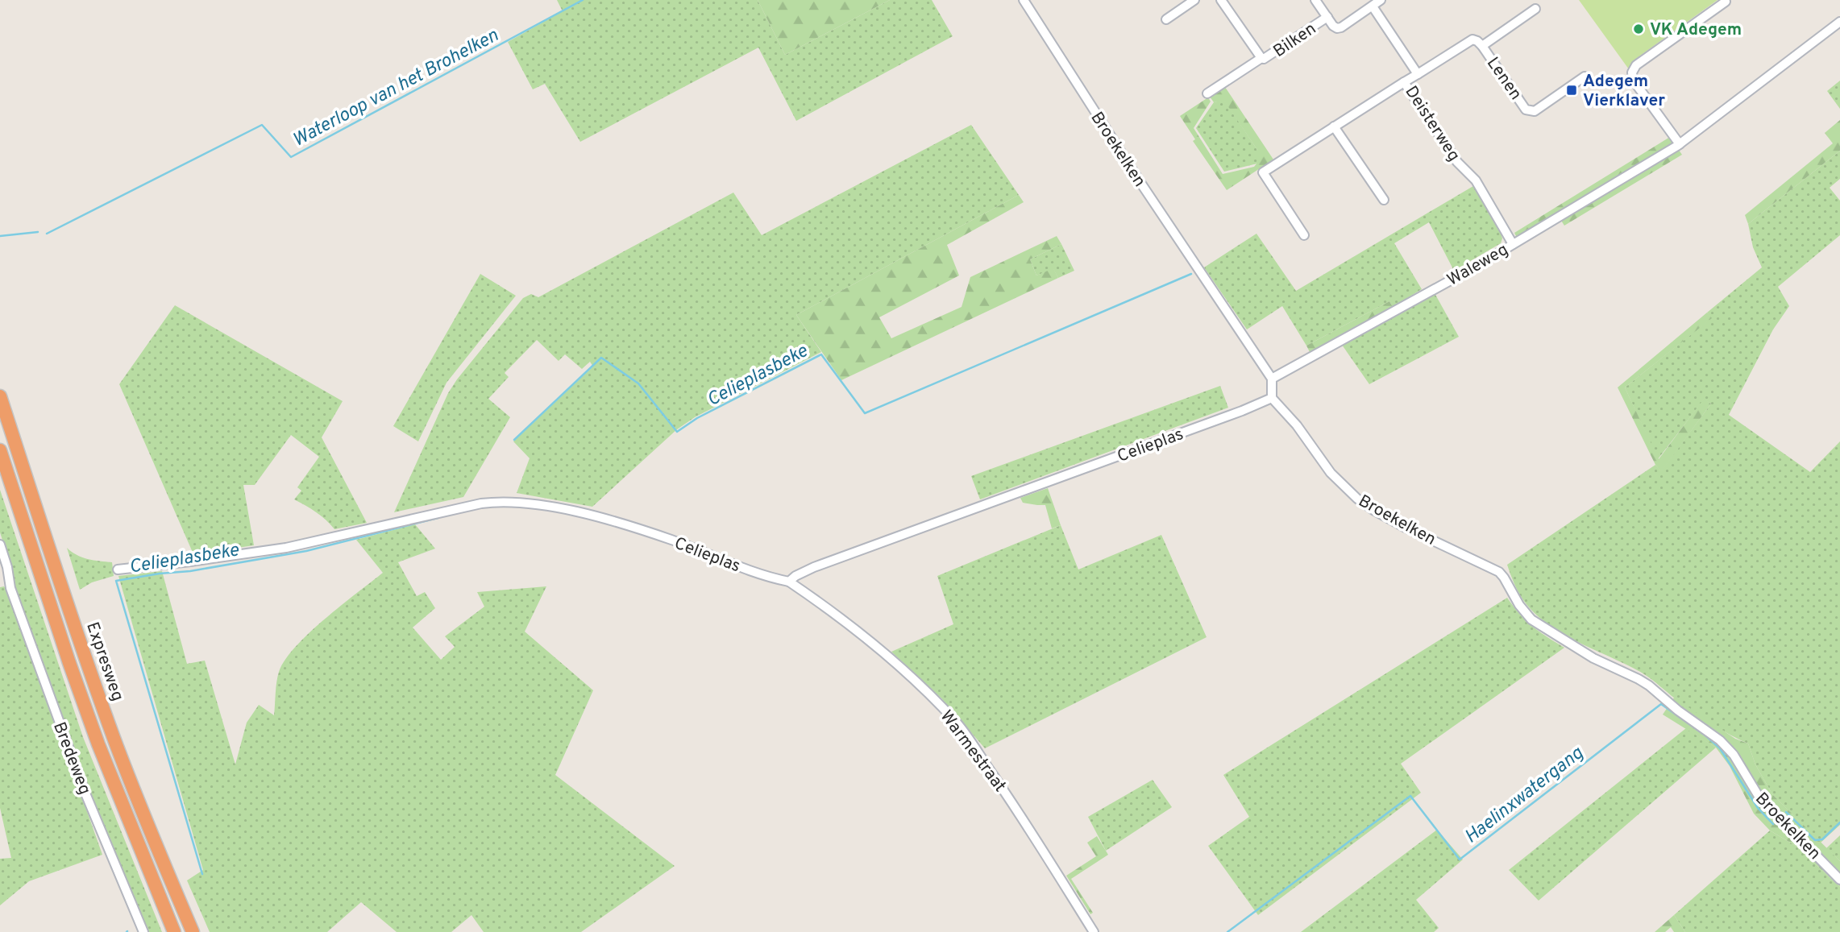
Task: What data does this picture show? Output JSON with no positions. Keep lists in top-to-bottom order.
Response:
{
  "streets": {
    "highway": ["Expresweg"],
    "street": [
      "Bilken",
      "Lenen",
      "Deisterweg",
      "Broekelken",
      "Waleweg",
      "Celieplas",
      "Warmestraat",
      "Bredeweg"
    ]
  },
  "crossings": [
    ["Lenen", "Deisterweg"],
    ["Deisterweg", "Waleweg"],
    ["Broekelken", "Waleweg"],
    ["Broekelken", "Celieplas"],
    ["Celieplas", "Warmestraat"]
  ],
  "water": ["Waterloop van het Brohelken", "Celieplasbeke", "Haelinxwatergang"],
  "places": {
    "other": ["VK Adegem"],
    "transit": ["Adegem Vierklaver"]
  }
}
